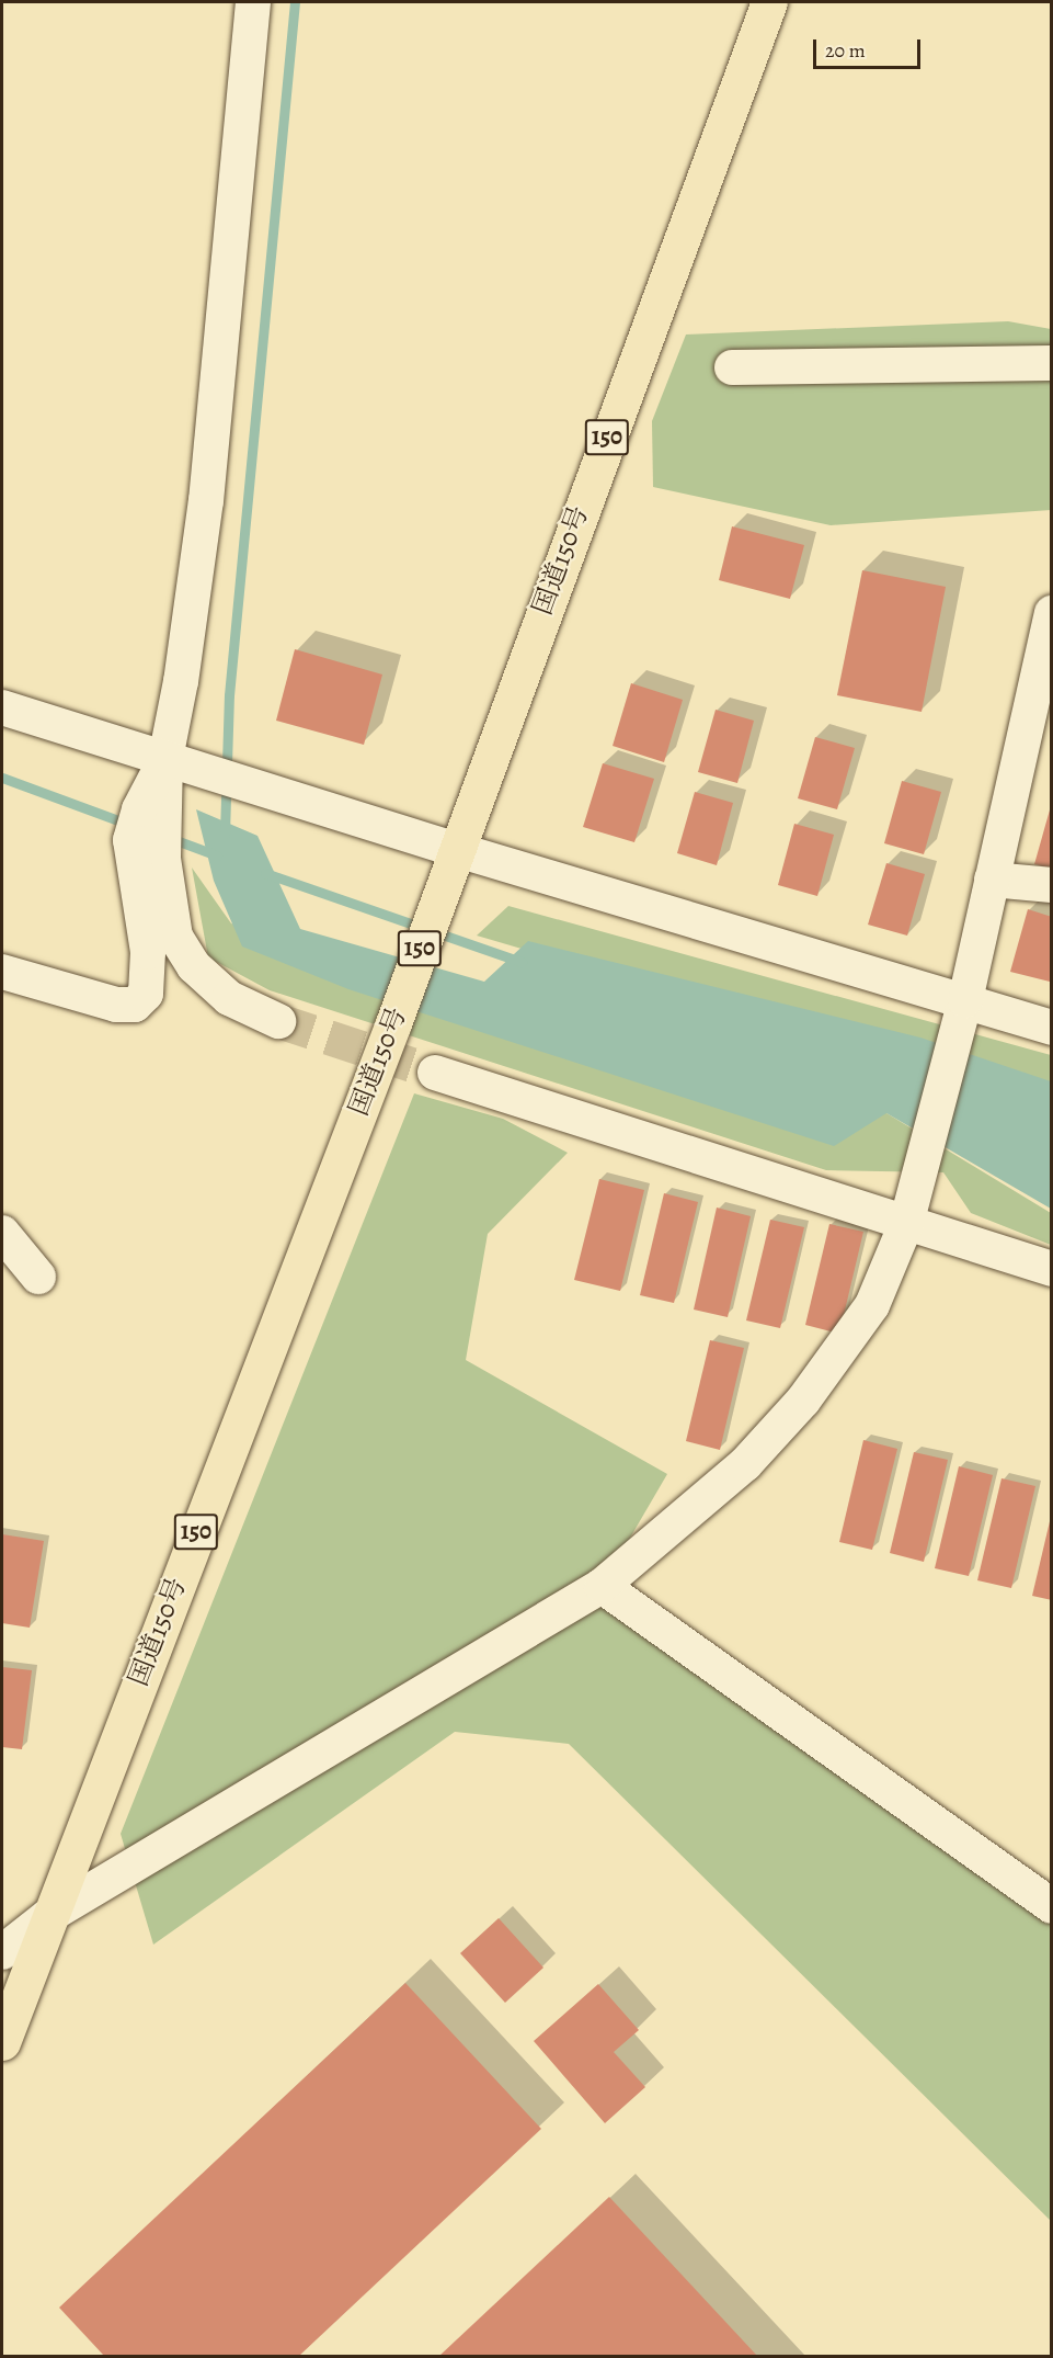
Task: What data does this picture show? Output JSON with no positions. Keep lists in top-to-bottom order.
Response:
{
  "streets": {
    "highway": ["150", "国道150号"]
  },
  "scale_bar": "20 m"
}
